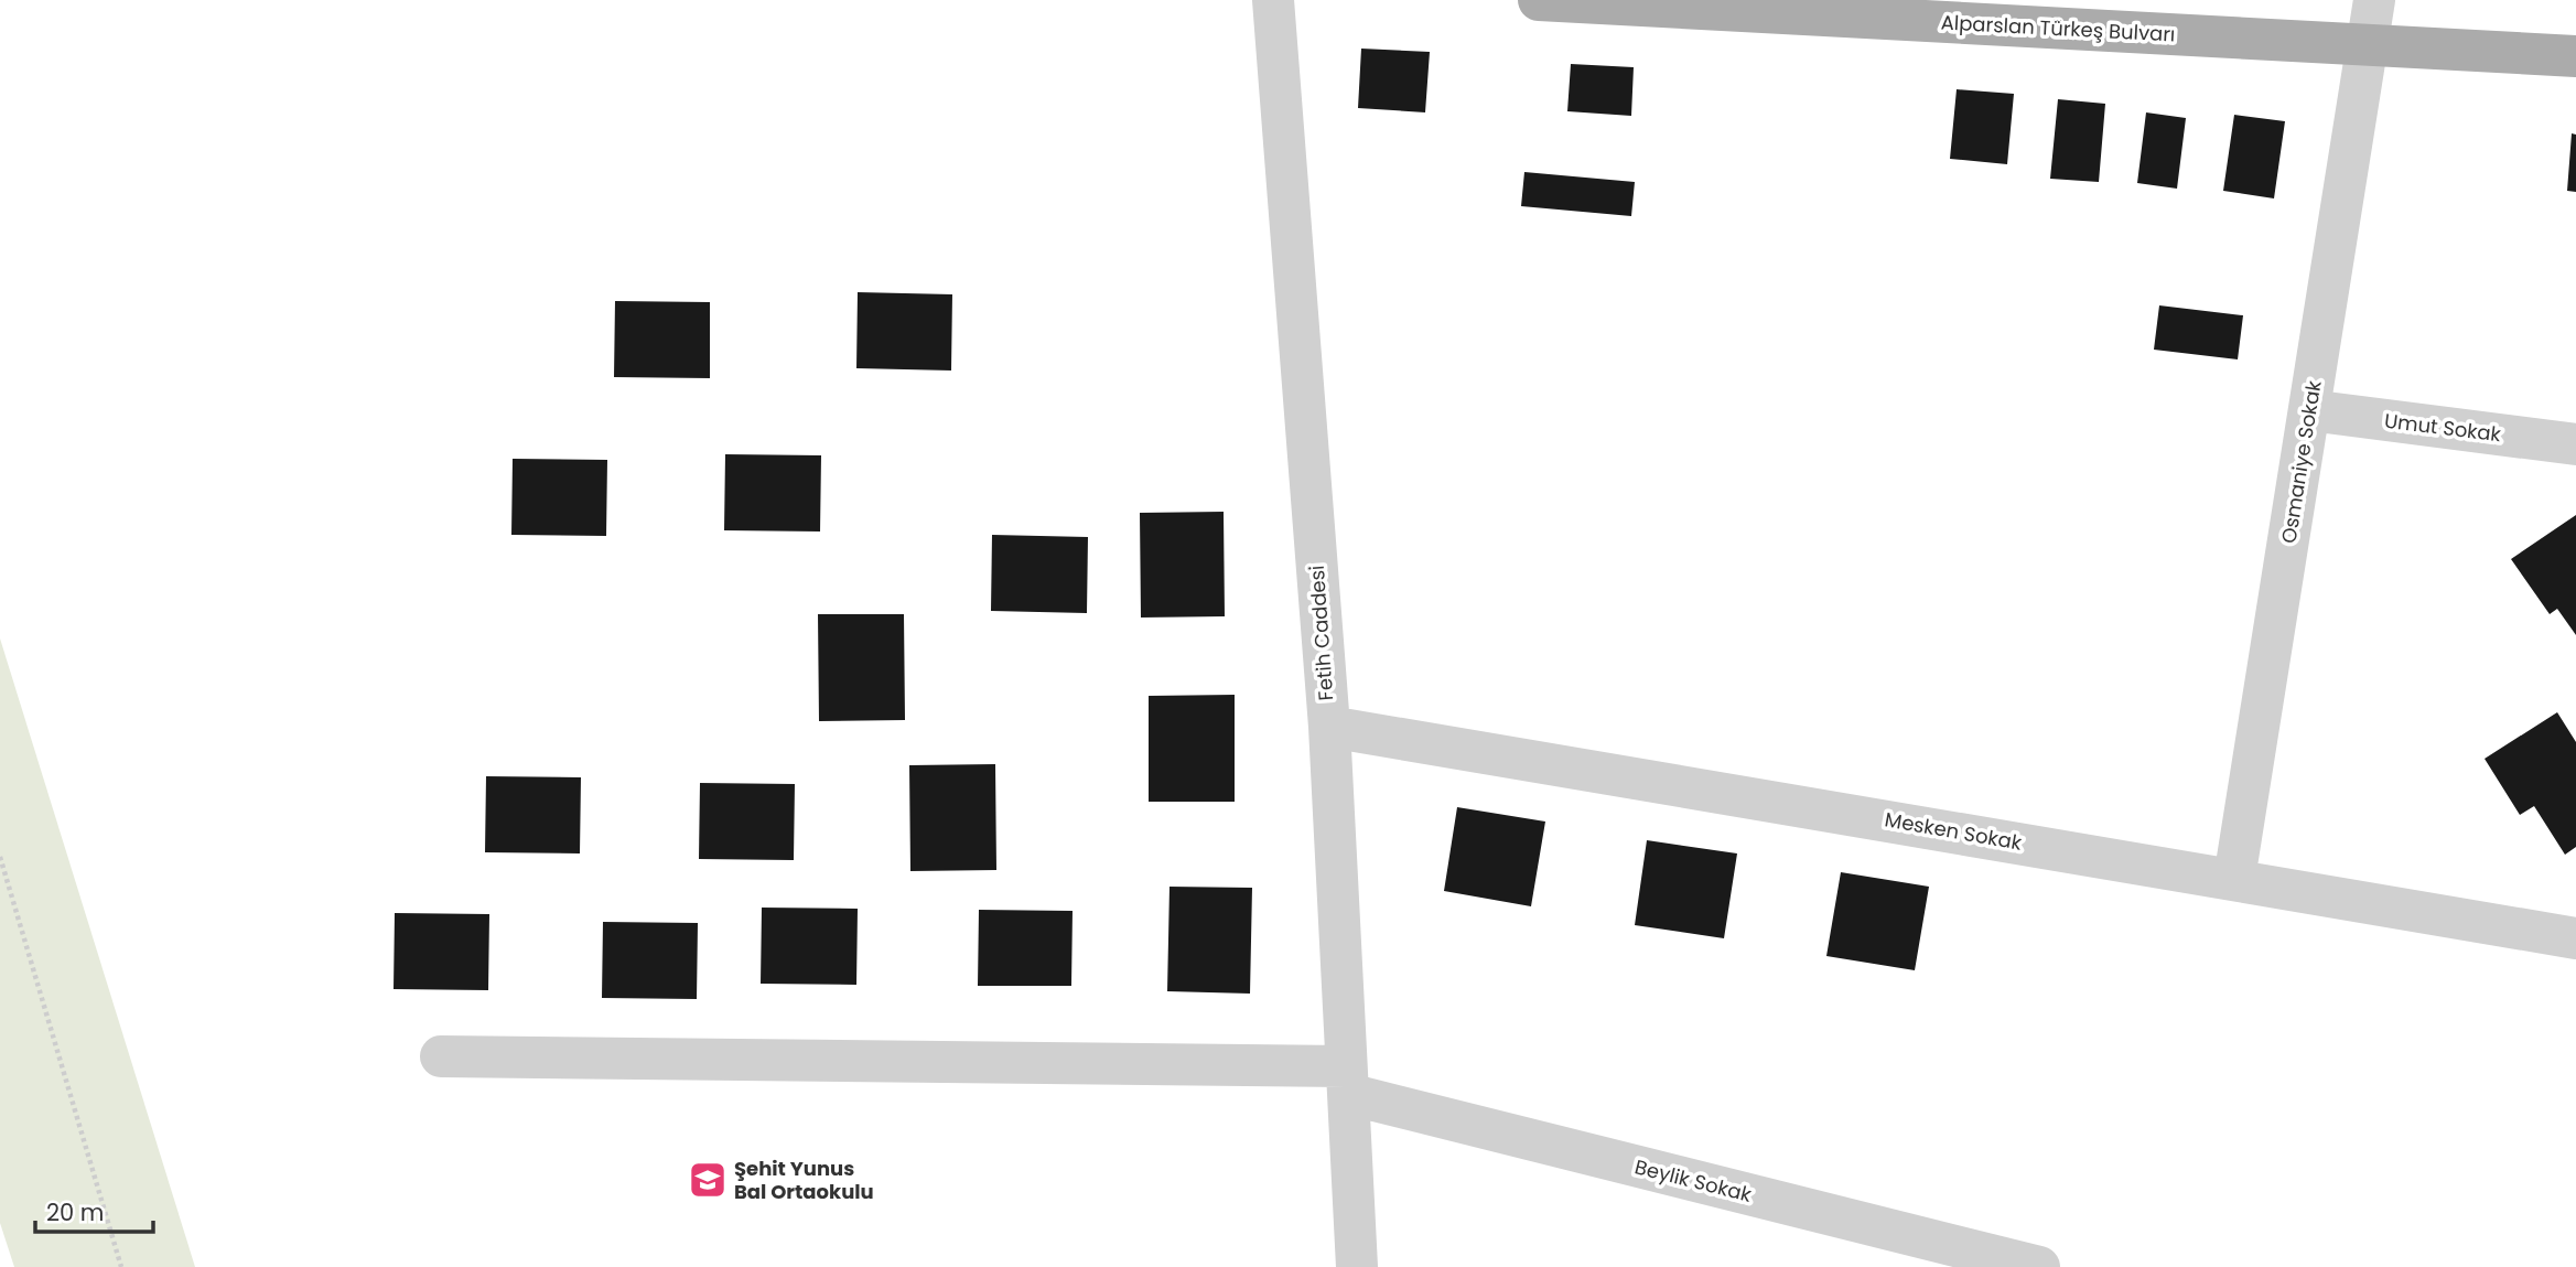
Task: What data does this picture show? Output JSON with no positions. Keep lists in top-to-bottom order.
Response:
{
  "streets": {
    "main road": ["Alparslan Türkeş Bulvarı"],
    "street": [
      "Umut Sokak",
      "Osmaniye Sokak",
      "Fetih Caddesi",
      "Mesken Sokak",
      "Beylik Sokak"
    ]
  },
  "crossings": [
    ["Alparslan Türkeş Bulvarı", "Osmaniye Sokak"],
    ["Umut Sokak", "Osmaniye Sokak"],
    ["Osmaniye Sokak", "Mesken Sokak"],
    ["Fetih Caddesi", "Mesken Sokak"],
    ["Fetih Caddesi", "Beylik Sokak"]
  ],
  "places": {
    "school or university": ["Şehit Yunus Bal Ortaokulu"]
  },
  "scale_bar": "20 m"
}
